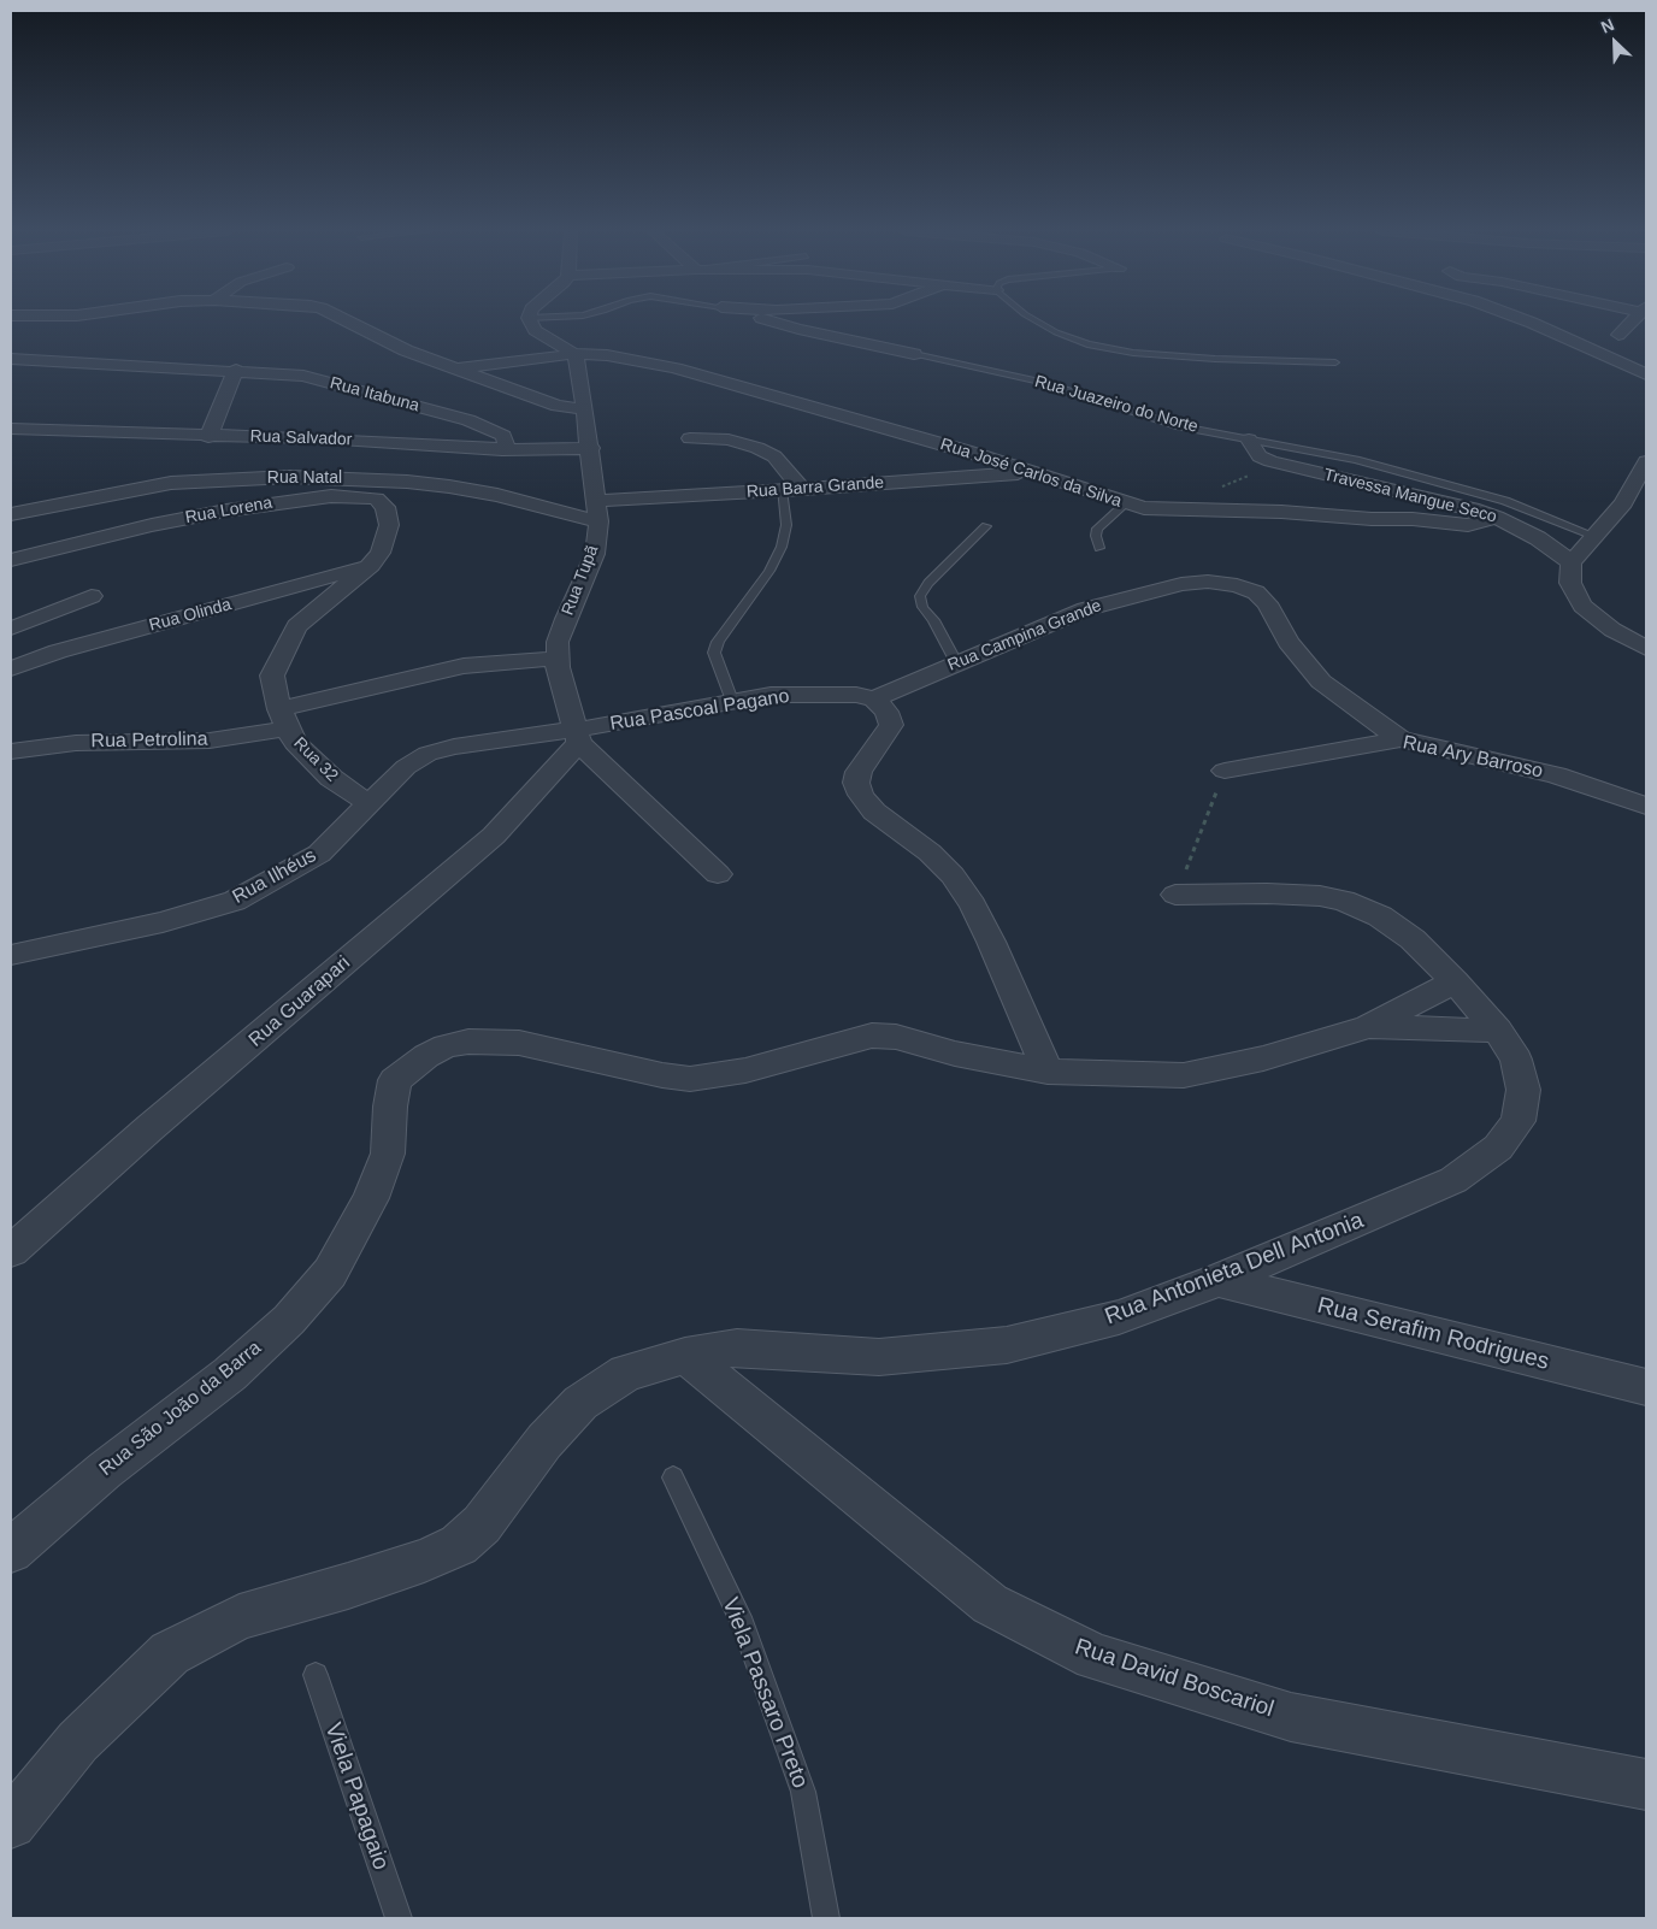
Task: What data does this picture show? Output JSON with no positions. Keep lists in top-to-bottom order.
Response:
{
  "streets": {
    "street": [
      "Rua Itabuna",
      "Rua Juazeiro do Norte",
      "Rua Salvador",
      "Rua José Carlos da Silva",
      "Rua Natal",
      "Rua Barra Grande",
      "Travessa Mangue Seco",
      "Rua Lorena",
      "Rua Tupã",
      "Rua Olinda",
      "Rua Campina Grande",
      "Rua Pascoal Pagano",
      "Rua Petrolina",
      "Rua Ary Barroso",
      "Rua 32",
      "Rua Ilhéus",
      "Rua Guarapari",
      "Rua Antonieta Dell Antonia",
      "Rua Serafim Rodrigues",
      "Rua São João da Barra",
      "Rua David Boscariol"
    ],
    "lane": ["Viela Passaro Preto", "Viela Papagaio"]
  },
  "crossings": [
    ["Rua Itabuna", "Rua Salvador"],
    ["Rua Juazeiro do Norte", "Travessa Mangue Seco"],
    ["Rua Salvador", "Rua Tupã"],
    ["Rua José Carlos da Silva", "Rua Barra Grande"],
    ["Rua José Carlos da Silva", "Travessa Mangue Seco"],
    ["Rua José Carlos da Silva", "Rua Tupã"],
    ["Rua Natal", "Rua Tupã"],
    ["Rua Barra Grande", "Rua Tupã"],
    ["Rua Lorena", "Rua Olinda"],
    ["Rua Lorena", "Rua 32"],
    ["Rua Tupã", "Rua Pascoal Pagano"],
    ["Rua Tupã", "Rua Petrolina"],
    ["Rua Tupã", "Rua Ilhéus"],
    ["Rua Tupã", "Rua Guarapari"],
    ["Rua Olinda", "Rua 32"],
    ["Rua Campina Grande", "Rua Pascoal Pagano"],
    ["Rua Campina Grande", "Rua Ary Barroso"],
    ["Rua Pascoal Pagano", "Rua Ilhéus"],
    ["Rua Pascoal Pagano", "Rua Guarapari"],
    ["Rua Petrolina", "Rua 32"],
    ["Rua 32", "Rua Ilhéus"],
    ["Rua Ilhéus", "Rua Guarapari"],
    ["Rua Antonieta Dell Antonia", "Rua Serafim Rodrigues"],
    ["Rua Antonieta Dell Antonia", "Rua São João da Barra"],
    ["Rua Antonieta Dell Antonia", "Rua David Boscariol"]
  ],
  "north": "top left"
}
